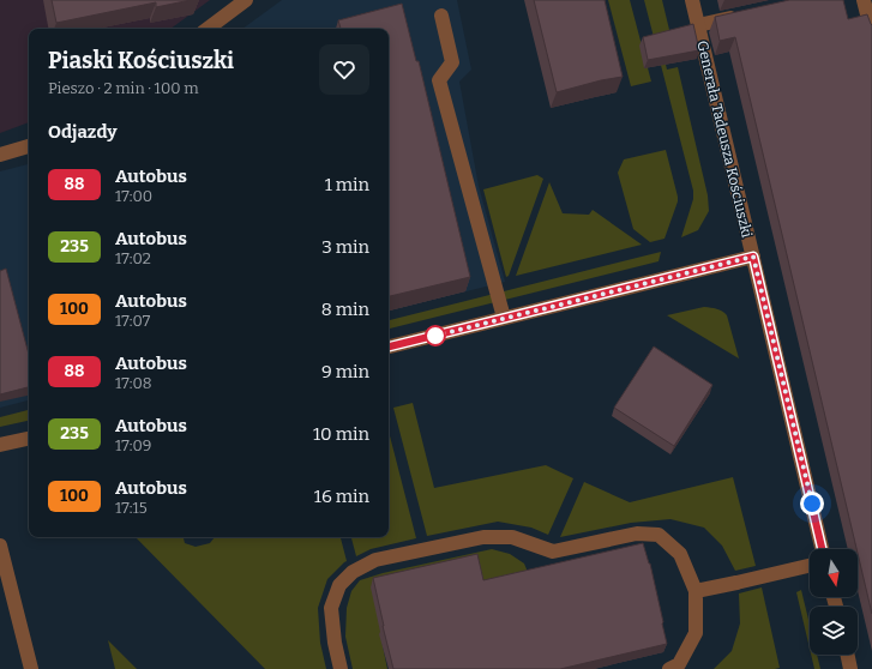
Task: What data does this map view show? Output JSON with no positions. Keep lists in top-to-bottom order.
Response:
{
  "streets": {
    "street": ["Generała Tadeusza Kościuszki"]
  },
  "lines": ["bus line 88"],
  "north": "bottom",
  "page": {
    "heading": [
      ["Piaski Kościuszki", "Pieszo · 2 min · 100 m"],
      "Odjazdy"
    ],
    "list": [
      {
        "mark": "88",
        "name": "Autobus",
        "note": "17:00",
        "value": "1 min"
      },
      {
        "mark": "235",
        "name": "Autobus",
        "note": "17:02",
        "value": "3 min"
      },
      {
        "mark": "100",
        "name": "Autobus",
        "note": "17:07",
        "value": "8 min"
      },
      {
        "mark": "88",
        "name": "Autobus",
        "note": "17:08",
        "value": "9 min"
      },
      {
        "mark": "235",
        "name": "Autobus",
        "note": "17:09",
        "value": "10 min"
      },
      {
        "mark": "100",
        "name": "Autobus",
        "note": "17:15",
        "value": "16 min"
      }
    ]
  }
}
